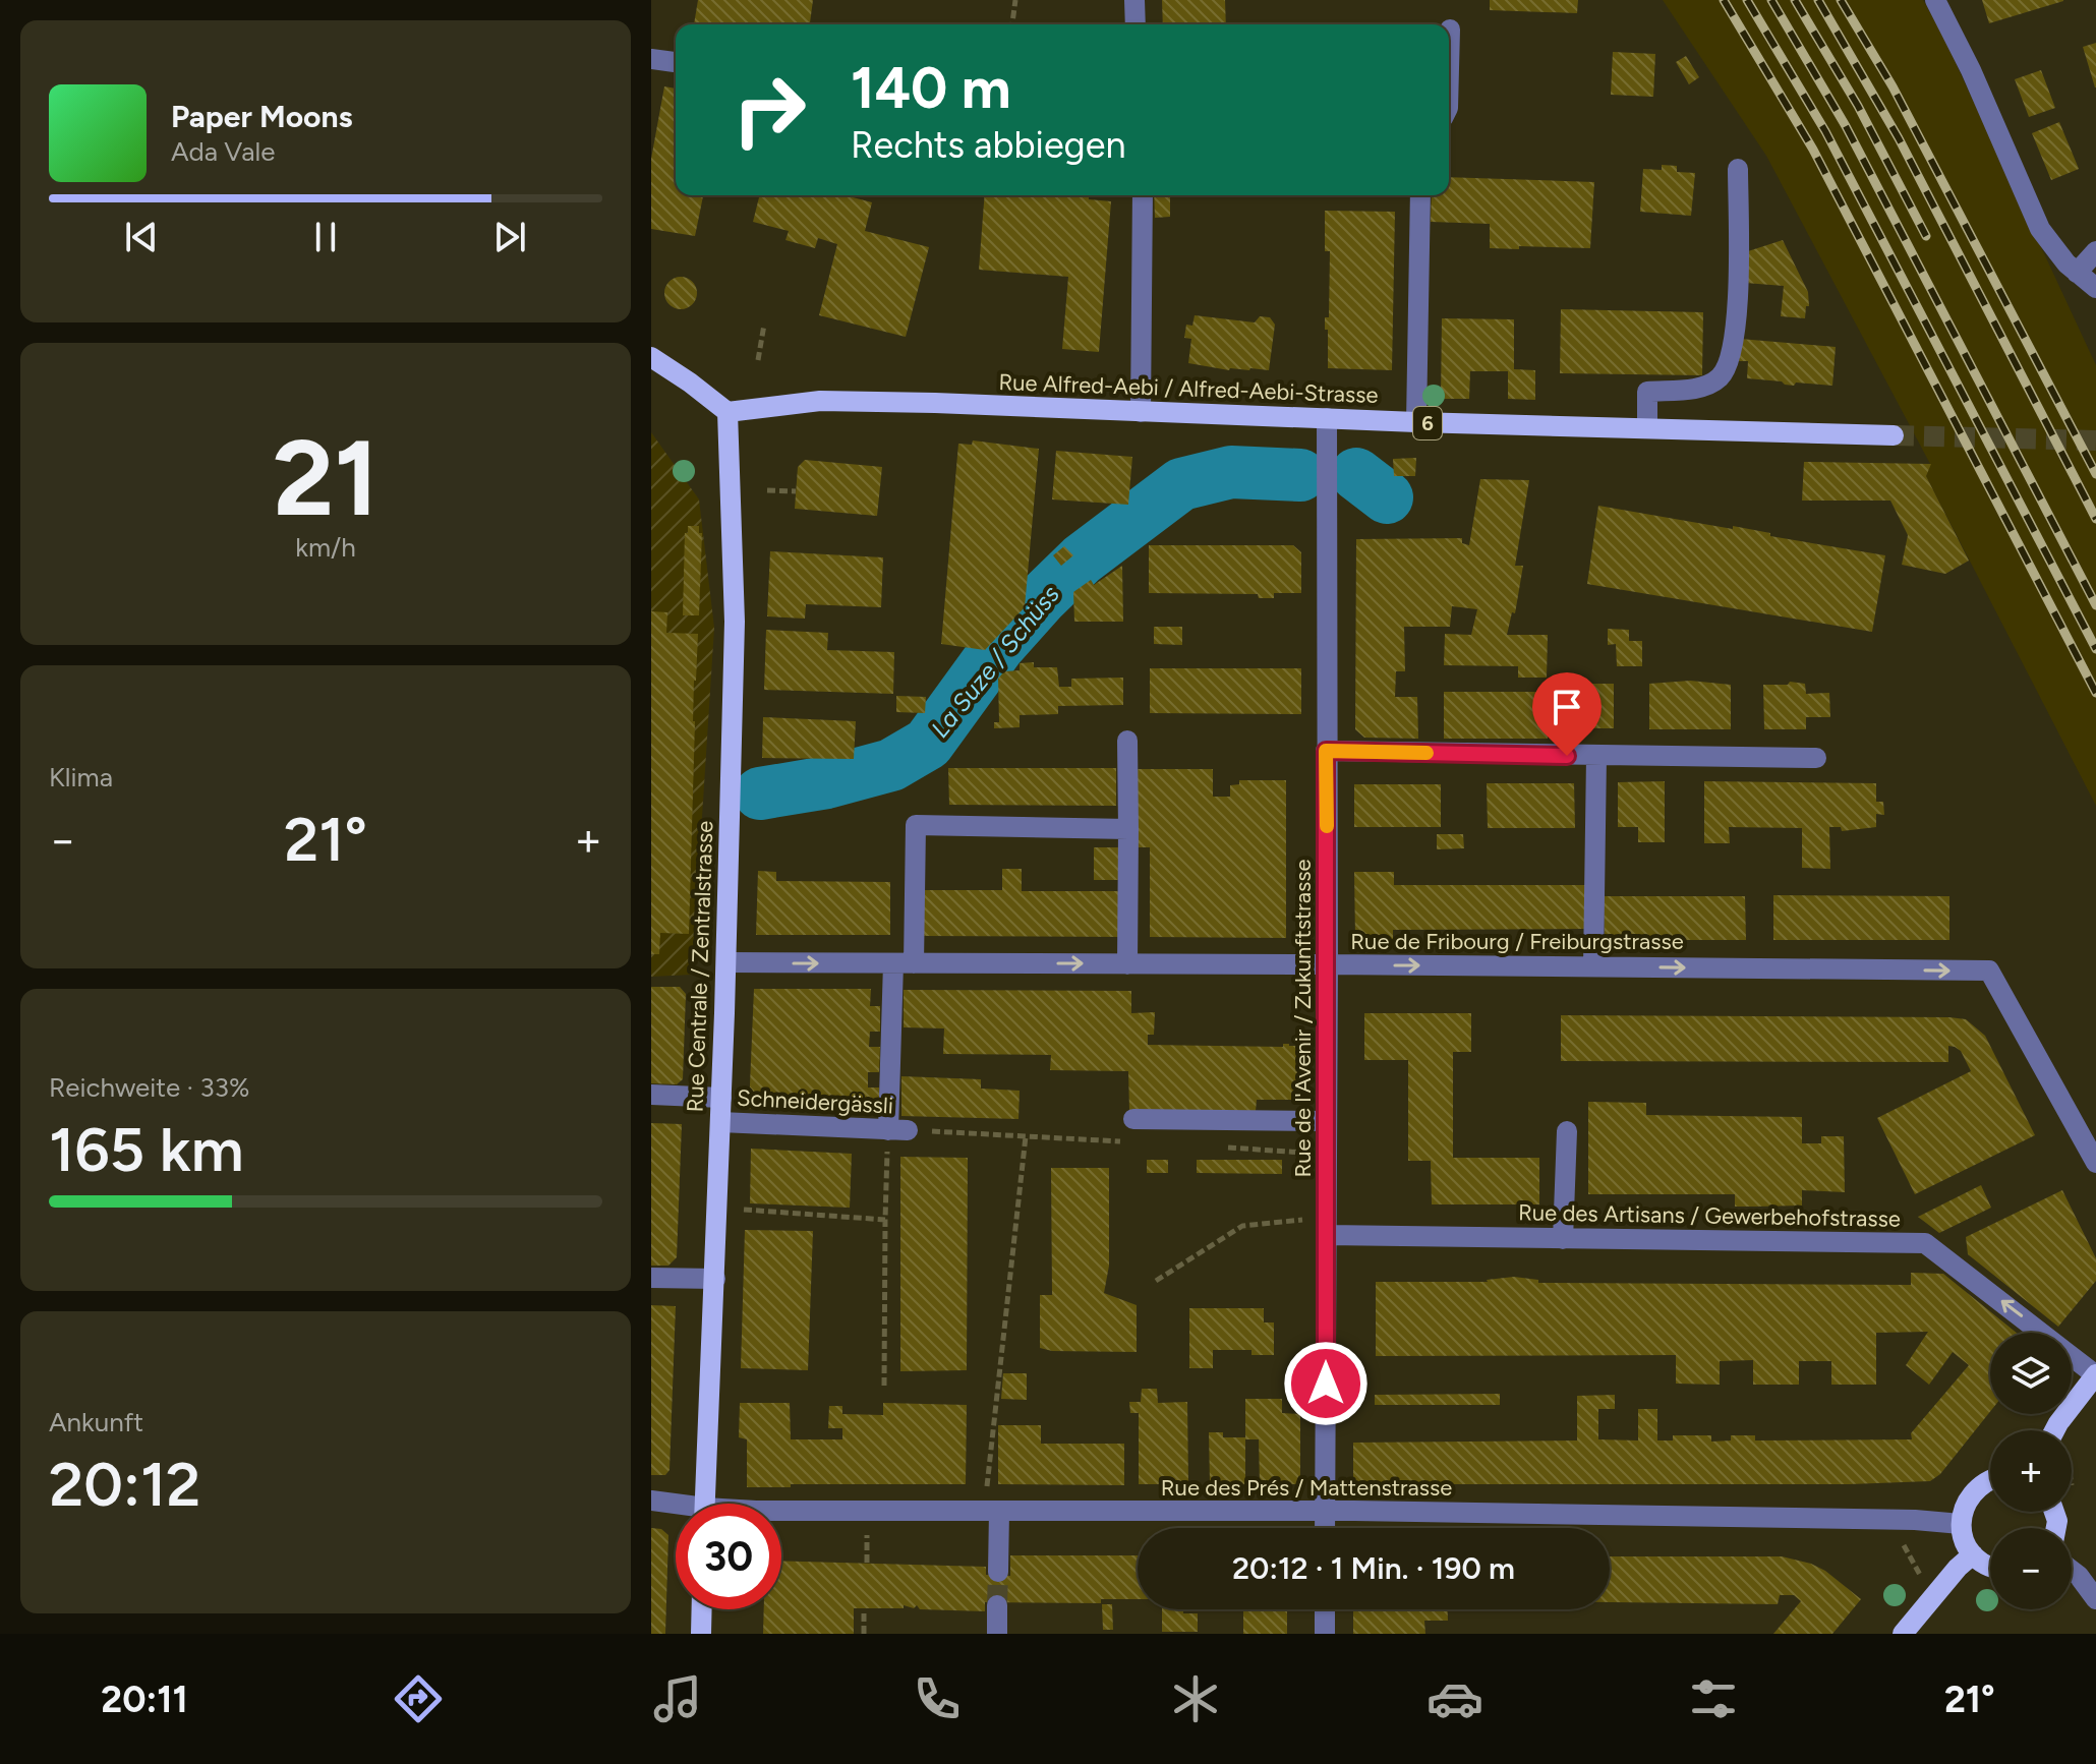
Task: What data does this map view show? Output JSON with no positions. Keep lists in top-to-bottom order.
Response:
{
  "streets": {
    "main road": ["Rue Alfred-Aebi / Alfred-Aebi-Strasse", "6", "Rue Centrale / Zentralstrasse"],
    "street": [
      "Rue de Fribourg / Freiburgstrasse",
      "Rue de l'Avenir / Zukunftstrasse",
      "Schneidergässli",
      "Rue des Artisans / Gewerbehofstrasse",
      "Rue des Prés / Mattenstrasse"
    ]
  },
  "crossings": [
    ["Rue Alfred-Aebi / Alfred-Aebi-Strasse", "Rue Centrale / Zentralstrasse"],
    ["Rue Alfred-Aebi / Alfred-Aebi-Strasse", "Rue de l'Avenir / Zukunftstrasse"],
    ["Rue de Fribourg / Freiburgstrasse", "Rue Centrale / Zentralstrasse"],
    ["Rue de Fribourg / Freiburgstrasse", "Rue de l'Avenir / Zukunftstrasse"],
    ["Rue Centrale / Zentralstrasse", "Schneidergässli"],
    ["Rue de l'Avenir / Zukunftstrasse", "Rue des Artisans / Gewerbehofstrasse"],
    ["Rue de l'Avenir / Zukunftstrasse", "Rue des Prés / Mattenstrasse"]
  ],
  "one_way": ["Rue de Fribourg / Freiburgstrasse", "Rue des Artisans / Gewerbehofstrasse"],
  "water": ["La Suze / Schüss"],
  "page": {
    "turn": ["140 m", "Rechts abbiegen"],
    "song": ["Paper Moons", "Ada Vale"],
    "tile": [
      ["21", "km/h"],
      "Klima",
      ["Reichweite · 33%", "165 km"],
      ["Ankunft", "20:12"]
    ],
    "heat": ["−", "21°", "+"],
    "map_buttons": ["+", "−"],
    "limit": "30",
    "trip": "20:12 · 1 Min. · 190 m",
    "tabs": ["20:11", "21°"]
  }
}
